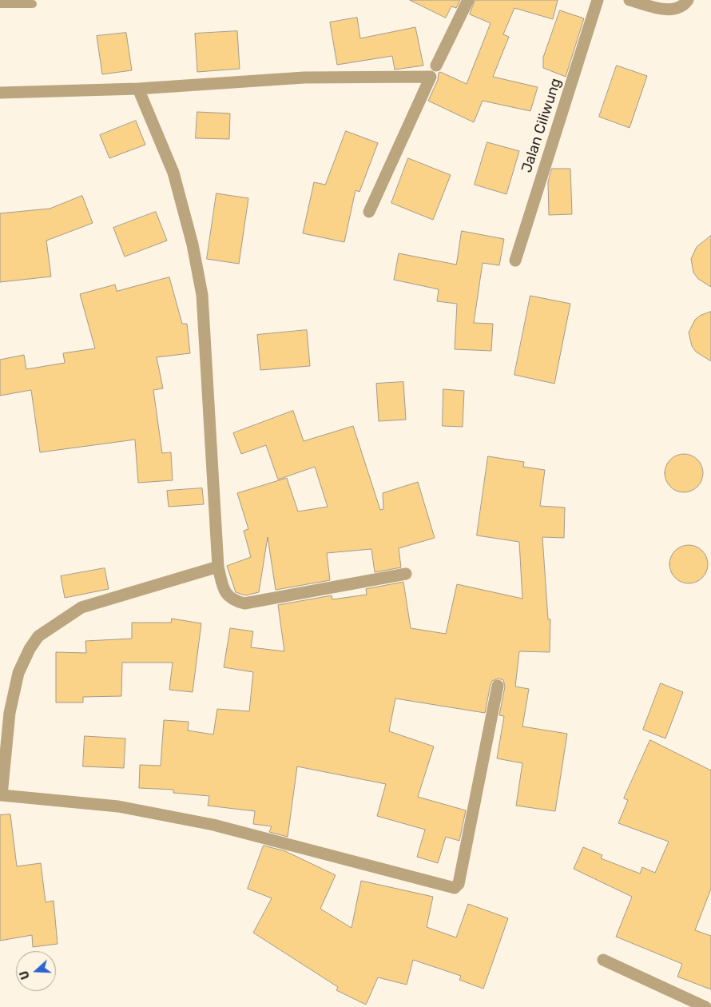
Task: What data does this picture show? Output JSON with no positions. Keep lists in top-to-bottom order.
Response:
{
  "streets": {
    "street": ["Jalan Ciliwung"]
  },
  "north": "left"
}
